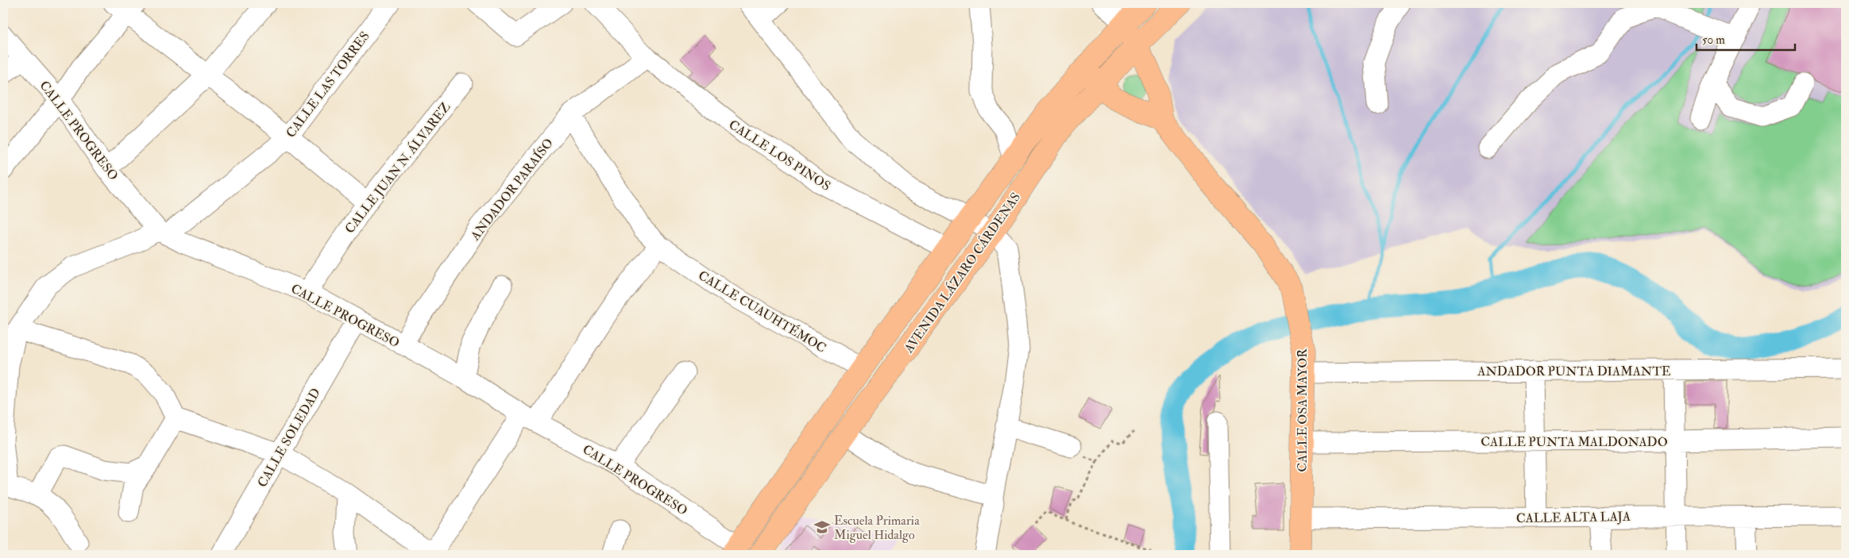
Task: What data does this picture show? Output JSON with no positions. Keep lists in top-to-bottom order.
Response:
{
  "streets": {
    "main road": ["AVENIDA LÁZARO CÁRDENAS", "CALLE OSA MAYOR"],
    "street": [
      "CALLE LAS TORRES",
      "CALLE PROGRESO",
      "CALLE LOS PINOS",
      "CALLE JUAN N. ÁLVAREZ",
      "ANDADOR PARAÍSO",
      "CALLE CUAUHTÉMOC",
      "ANDADOR PUNTA DIAMANTE",
      "CALLE SOLEDAD",
      "CALLE PUNTA MALDONADO",
      "CALLE ALTA LAJA"
    ]
  },
  "crossings": [
    ["CALLE LAS TORRES", "CALLE PROGRESO"],
    ["CALLE PROGRESO", "CALLE JUAN N. ÁLVAREZ"],
    ["CALLE PROGRESO", "ANDADOR PARAÍSO"],
    ["CALLE PROGRESO", "AVENIDA LÁZARO CÁRDENAS"],
    ["CALLE PROGRESO", "CALLE SOLEDAD"],
    ["CALLE LOS PINOS", "ANDADOR PARAÍSO"],
    ["CALLE LOS PINOS", "AVENIDA LÁZARO CÁRDENAS"],
    ["ANDADOR PARAÍSO", "CALLE CUAUHTÉMOC"],
    ["AVENIDA LÁZARO CÁRDENAS", "CALLE CUAUHTÉMOC"],
    ["AVENIDA LÁZARO CÁRDENAS", "CALLE OSA MAYOR"],
    ["ANDADOR PUNTA DIAMANTE", "CALLE OSA MAYOR"],
    ["CALLE OSA MAYOR", "CALLE PUNTA MALDONADO"],
    ["CALLE OSA MAYOR", "CALLE ALTA LAJA"]
  ],
  "places": {
    "school or university": ["Escuela Primaria Miguel Hidalgo"]
  },
  "scale_bar": "50 m"
}
